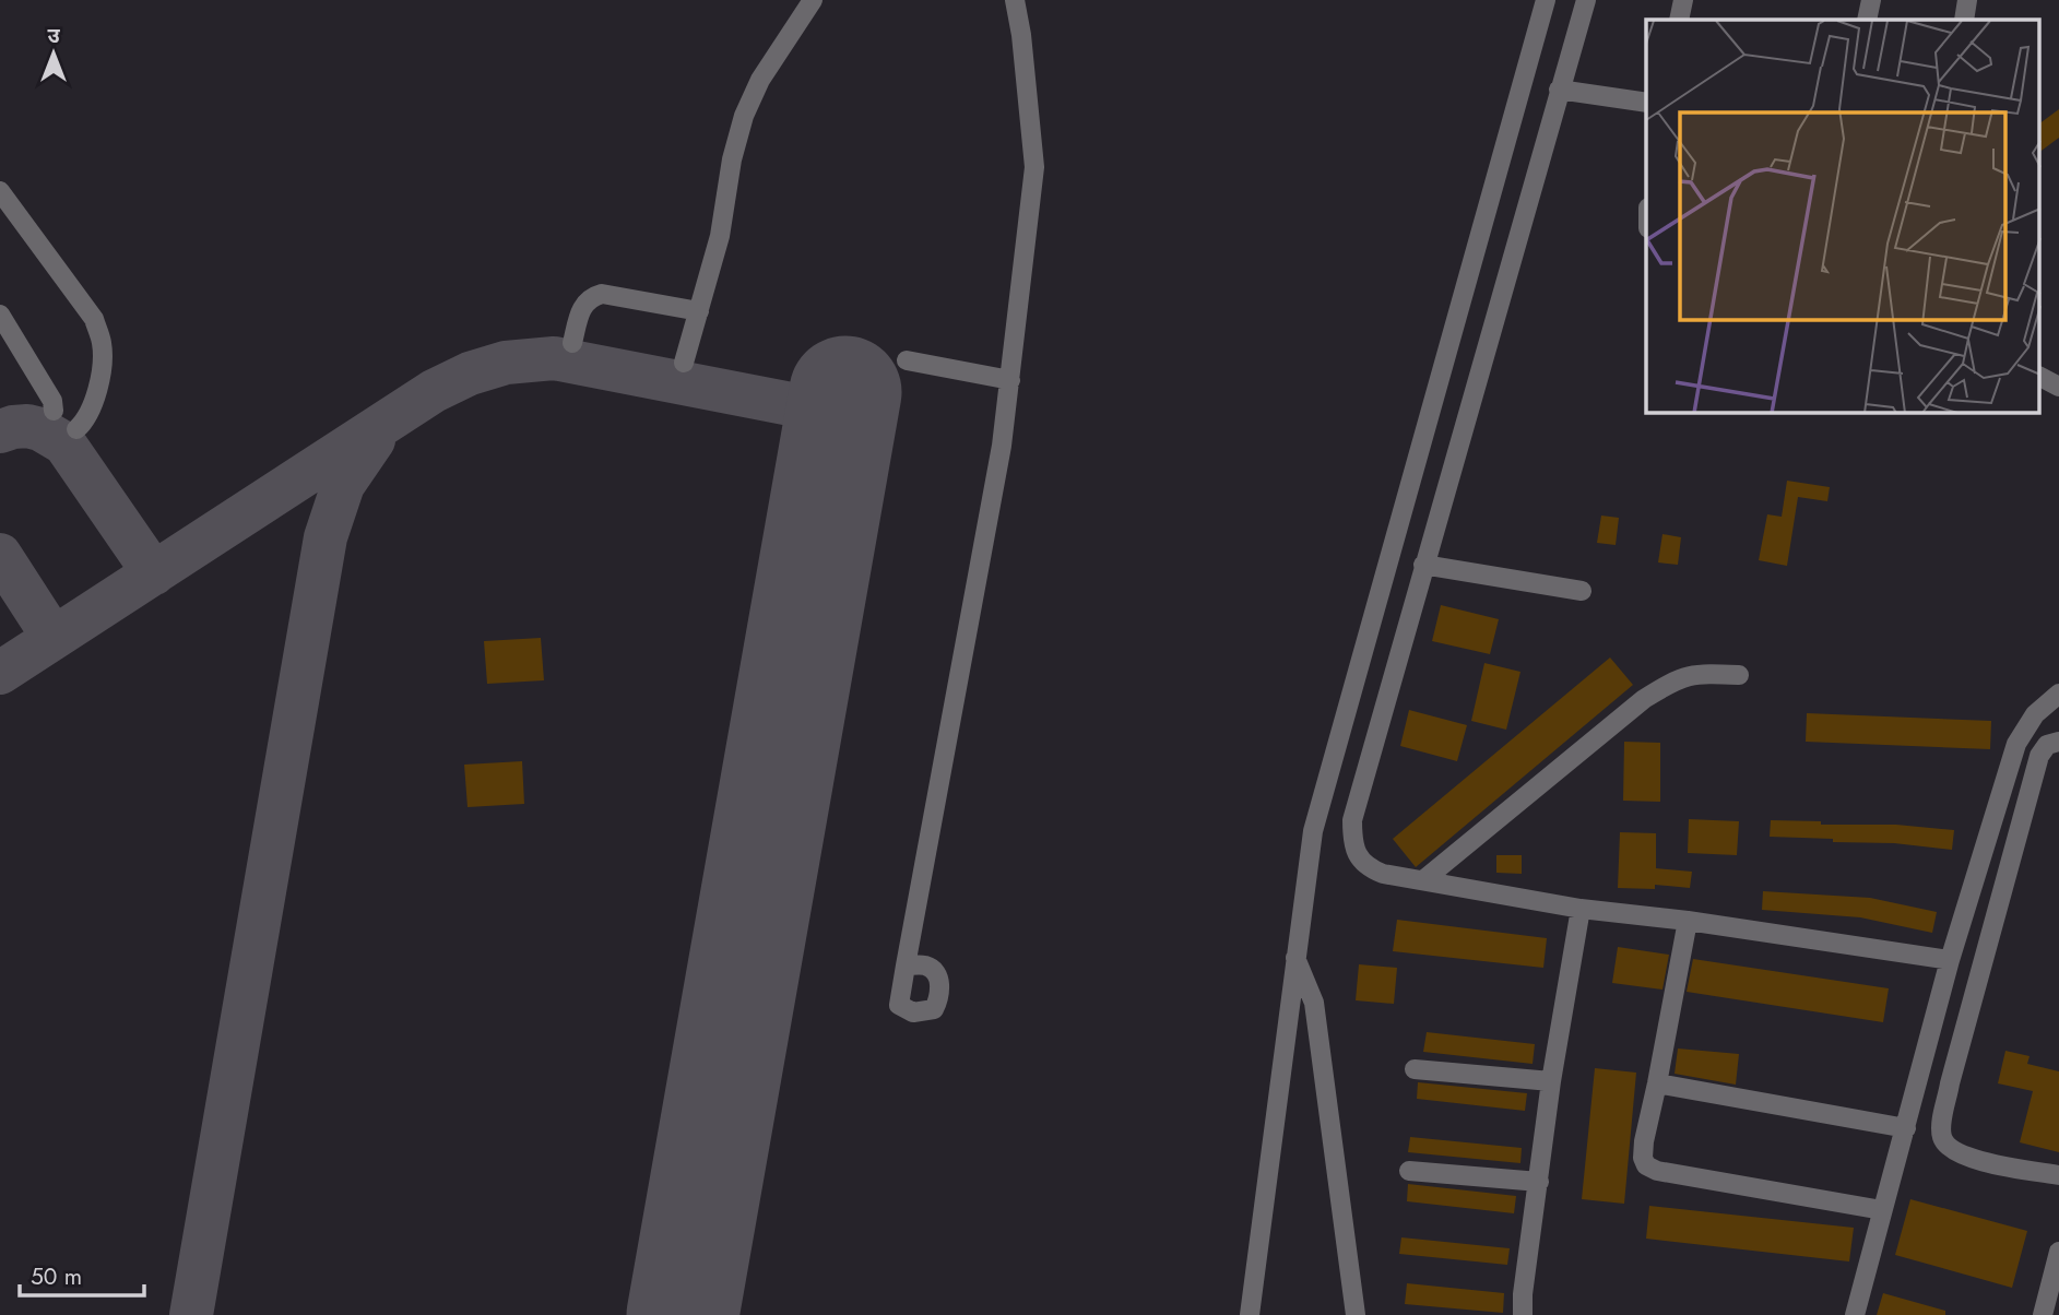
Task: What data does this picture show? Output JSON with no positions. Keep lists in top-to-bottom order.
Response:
{
  "scale_bar": "50 m",
  "north": "top"
}
